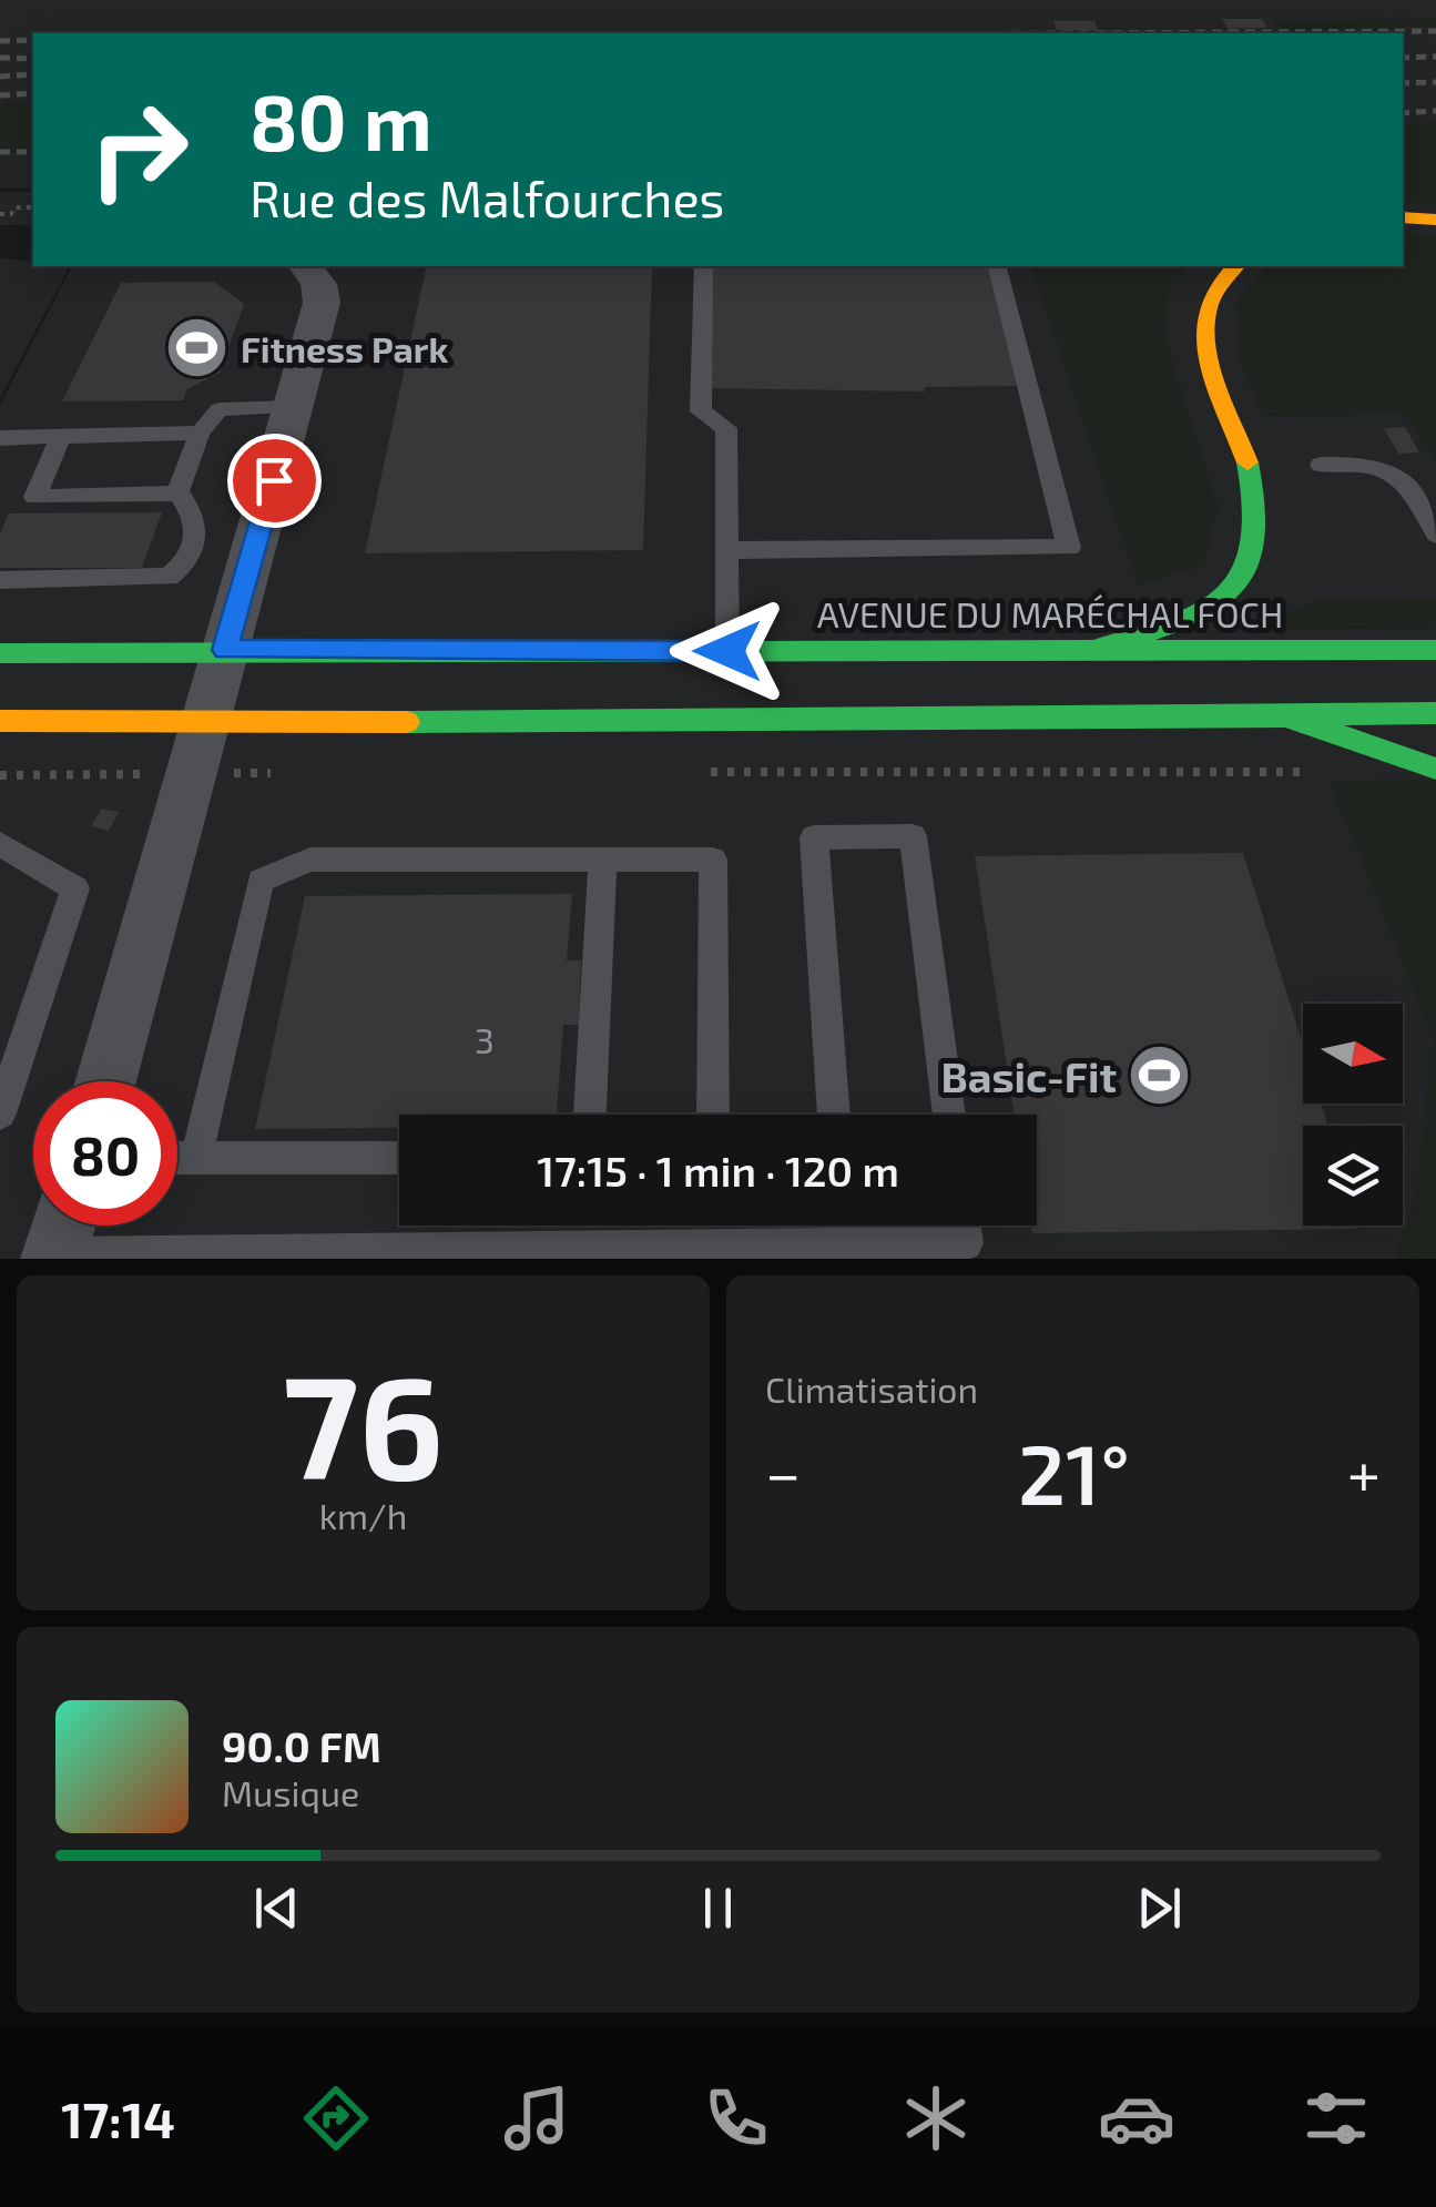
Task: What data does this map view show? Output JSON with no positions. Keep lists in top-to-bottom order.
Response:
{
  "streets": {
    "main road": ["AVENUE DU MARÉCHAL FOCH"]
  },
  "places": {
    "sports": ["Fitness Park", "Basic-Fit"]
  },
  "house_numbers": ["3"],
  "north": "right",
  "page": {
    "turn": ["80 m", "Rue des Malfourches"],
    "limit": "80",
    "trip": "17:15 · 1 min · 120 m",
    "tile": [
      ["76", "km/h"],
      "Climatisation"
    ],
    "heat": ["−", "21°", "+"],
    "song": ["90.0 FM", "Musique"],
    "tabs": "17:14"
  }
}
